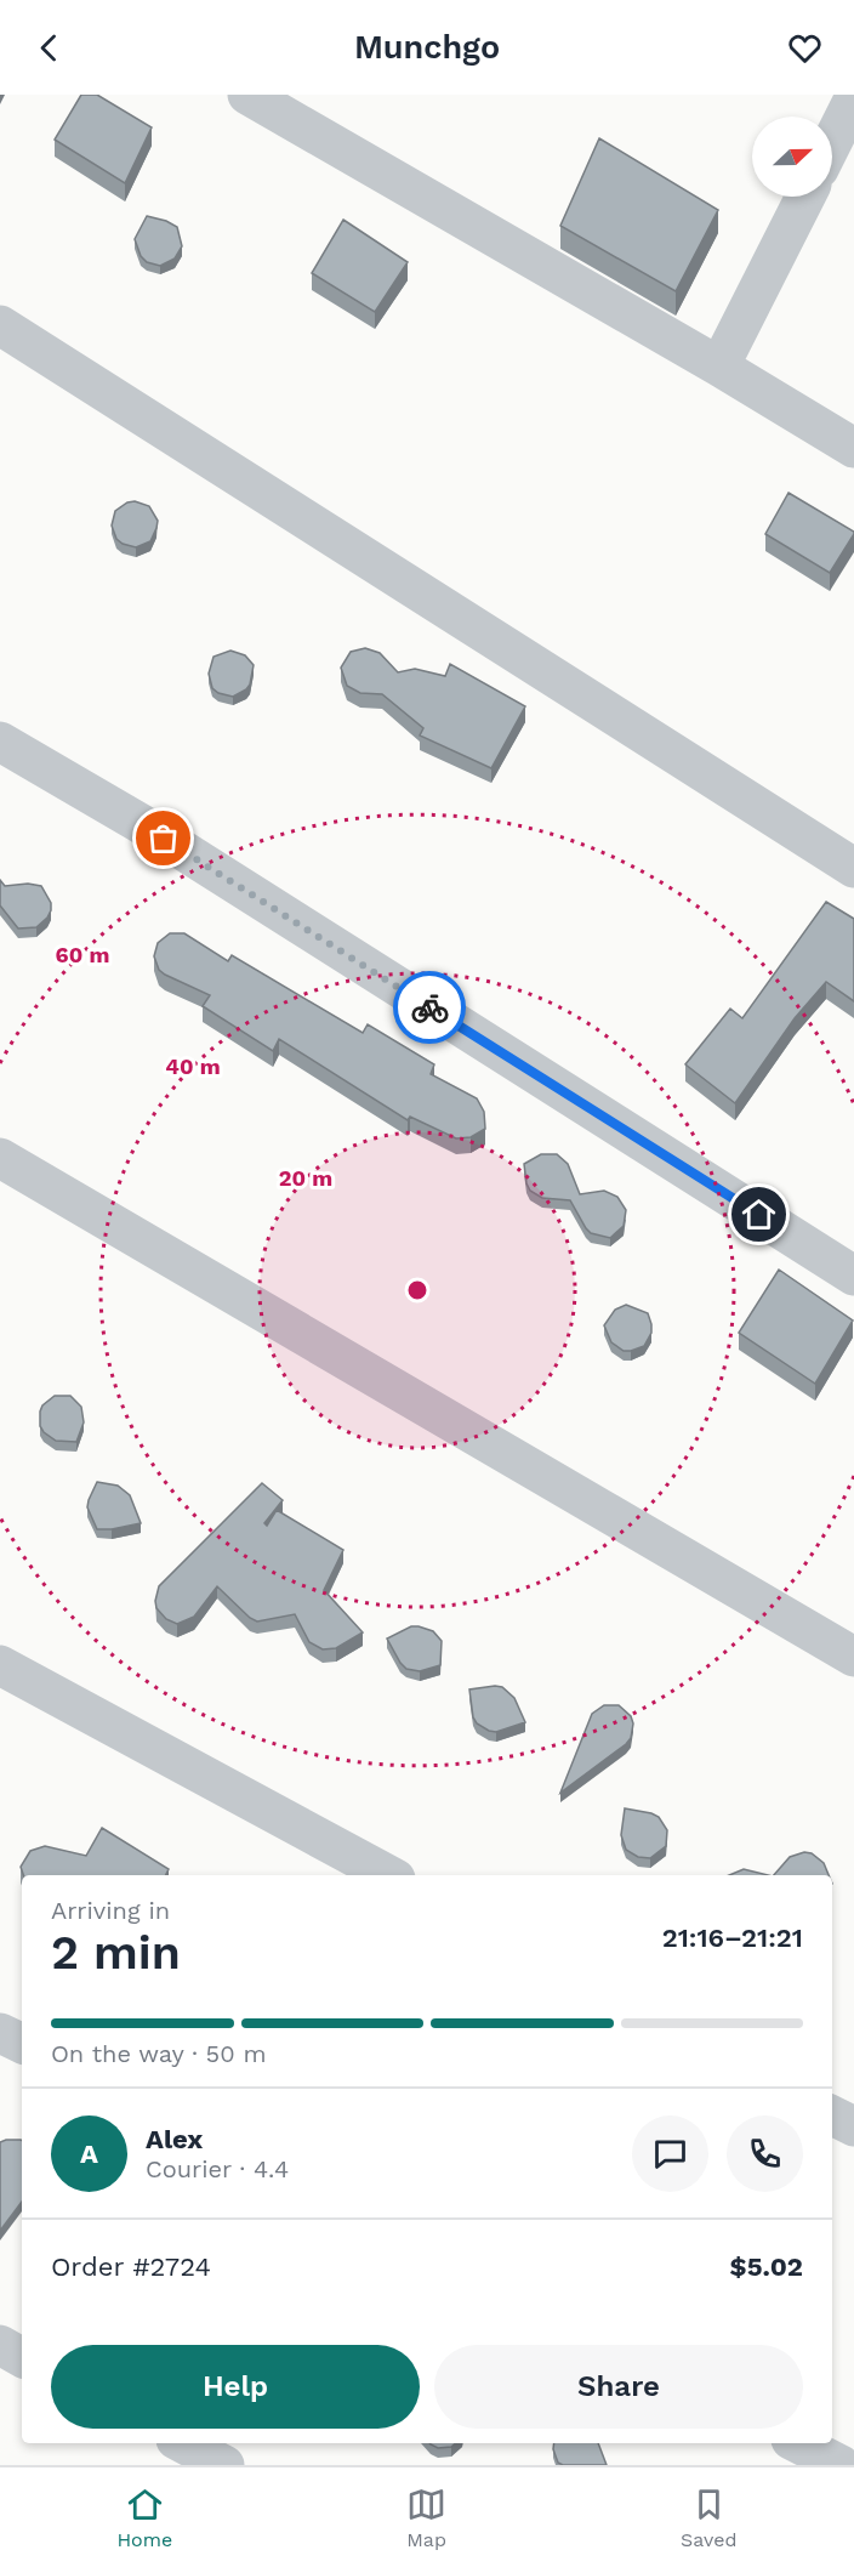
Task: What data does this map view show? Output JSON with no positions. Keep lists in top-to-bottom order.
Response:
{
  "north": "right",
  "page": {
    "header": "Munchgo",
    "heading": ["2 min", "Arriving in", "21:16–21:21"],
    "panel": [
      "Alex",
      "Courier · 4.4",
      "Order #2724",
      "$5.02"
    ],
    "bar": "On the way · 50 m",
    "round": "A",
    "buttons": ["Help", "Share"],
    "tabs": ["Home", "Map", "Saved"]
  },
  "rings": ["60 m", "40 m", "20 m"]
}
